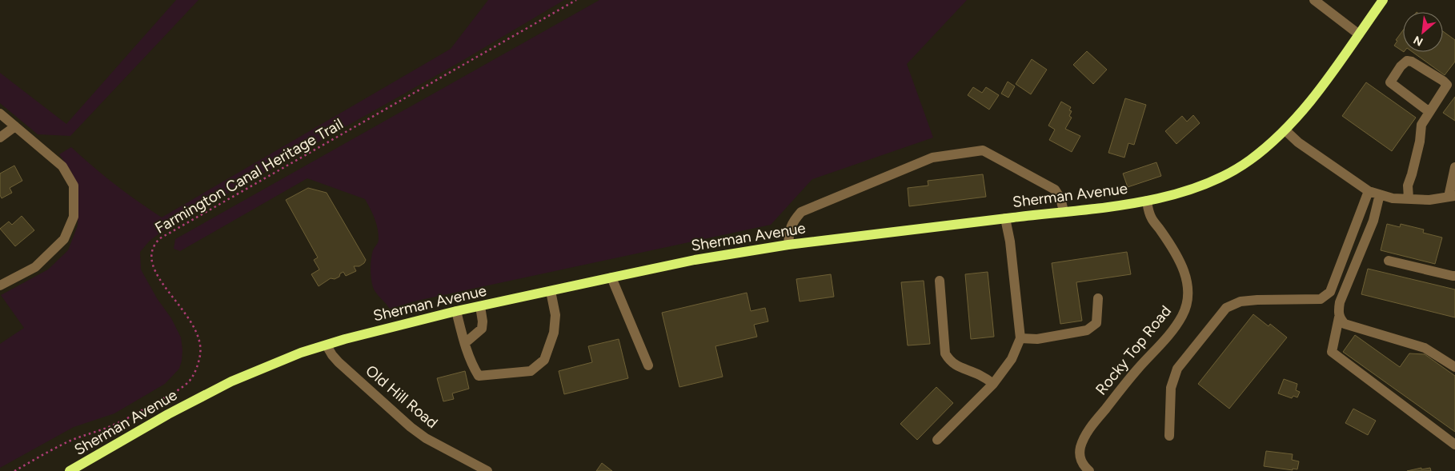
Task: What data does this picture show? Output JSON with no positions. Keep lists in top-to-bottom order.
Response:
{
  "streets": {
    "main road": ["Sherman Avenue"],
    "street": ["Rocky Top Road", "Old Hill Road"],
    "path": ["Farmington Canal Heritage Trail"]
  },
  "crossings": [
    ["Sherman Avenue", "Rocky Top Road"],
    ["Sherman Avenue", "Old Hill Road"]
  ],
  "north": "bottom left"
}
